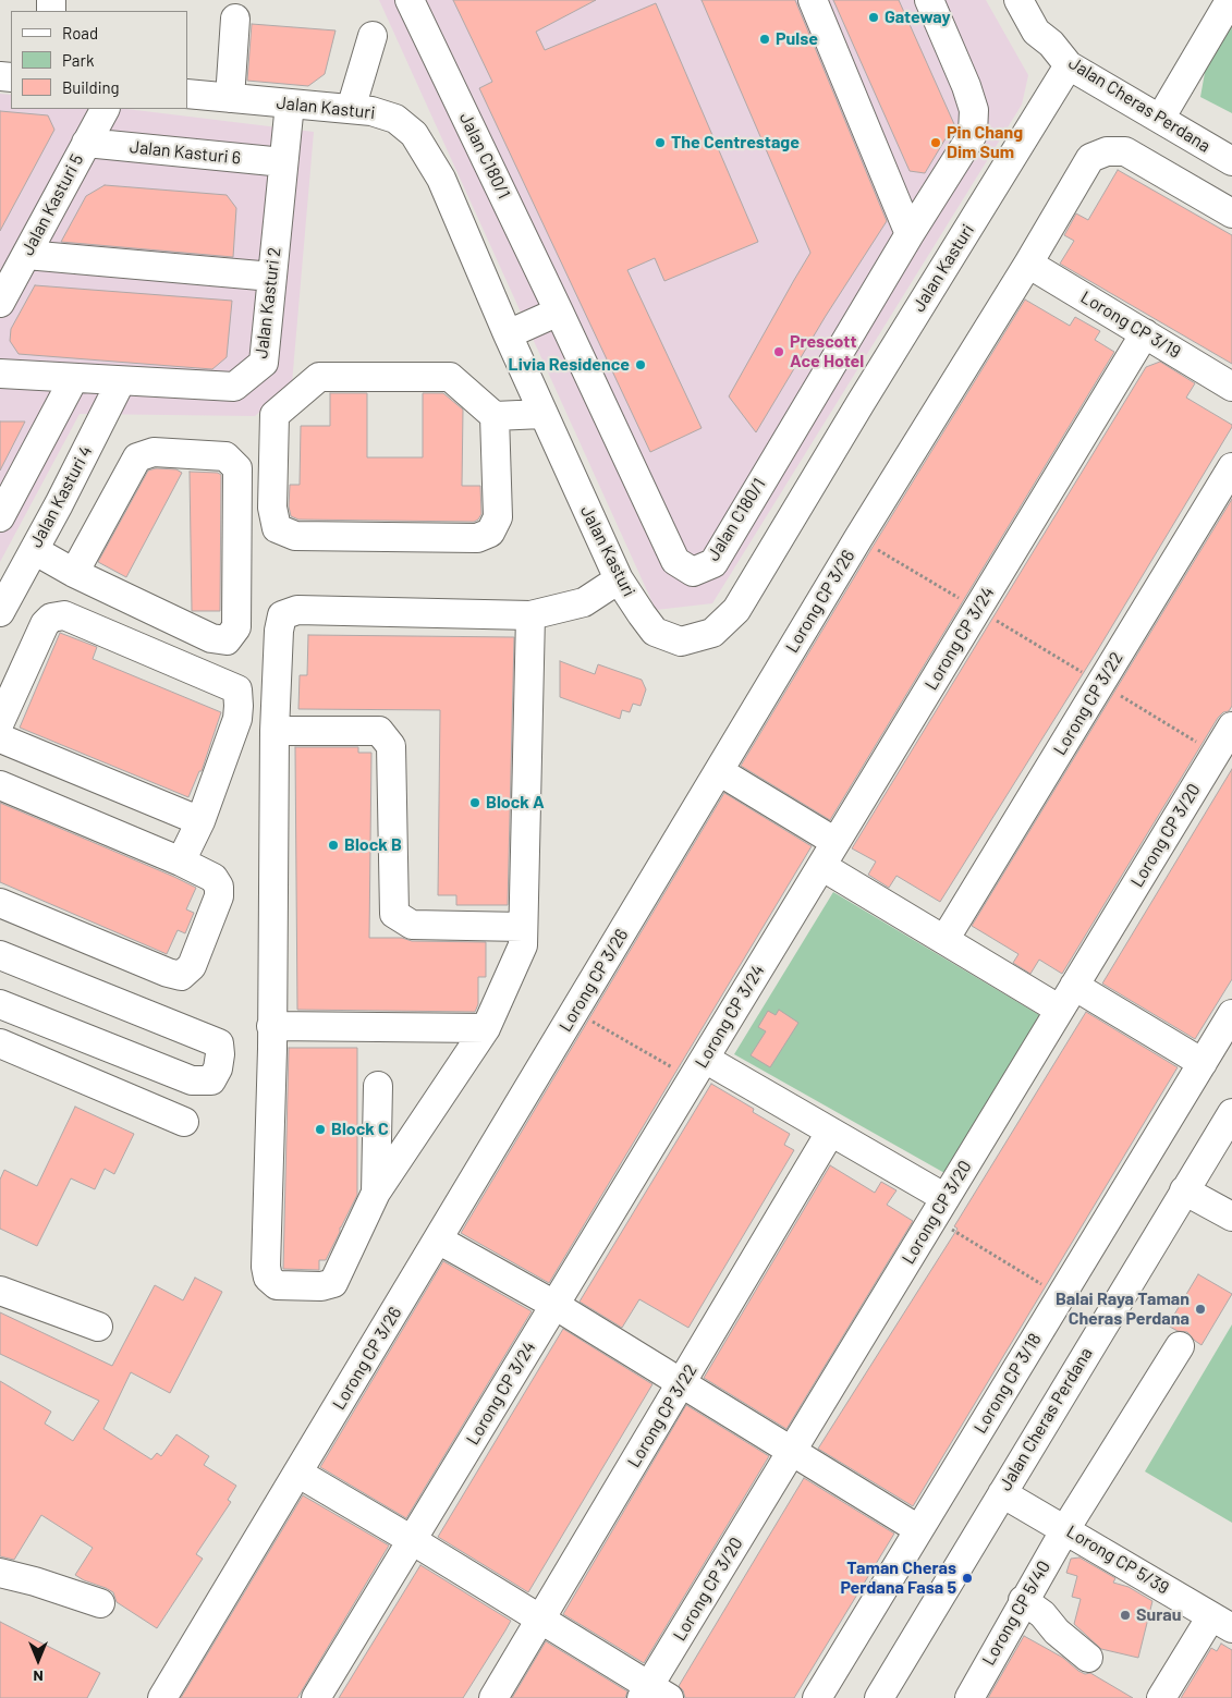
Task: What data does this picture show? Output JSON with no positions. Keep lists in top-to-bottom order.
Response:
{
  "streets": {
    "street": [
      "Jalan Cheras Perdana",
      "Jalan Kasturi",
      "Jalan Kasturi 6",
      "Jalan C180/1",
      "Jalan Kasturi 5",
      "Jalan Kasturi 2",
      "Lorong CP 3/19",
      "Jalan Kasturi 4",
      "Lorong CP 3/26",
      "Lorong CP 3/24",
      "Lorong CP 3/22",
      "Lorong CP 3/20",
      "Lorong CP 3/18",
      "Lorong CP 5/39",
      "Lorong CP 5/40"
    ]
  },
  "crossings": [
    ["Jalan Cheras Perdana", "Jalan Kasturi"],
    ["Jalan Cheras Perdana", "Lorong CP 5/39"],
    ["Jalan Kasturi", "Jalan Kasturi 2"],
    ["Jalan Kasturi 6", "Jalan Kasturi 5"],
    ["Jalan Kasturi 6", "Jalan Kasturi 2"],
    ["Jalan Kasturi 2", "Jalan Kasturi 4"],
    ["Lorong CP 3/19", "Lorong CP 3/26"],
    ["Lorong CP 3/19", "Lorong CP 3/24"],
    ["Lorong CP 5/39", "Lorong CP 5/40"]
  ],
  "places": [
    "Gateway",
    "Pulse",
    "The Centrestage",
    "Pin Chang Dim Sum",
    "Prescott Ace Hotel",
    "Livia Residence",
    "Block A",
    "Block B",
    "Block C",
    "Balai Raya Taman Cheras Perdana",
    "Taman Cheras Perdana Fasa 5",
    "Surau"
  ],
  "legend": ["Road", "Park", "Building"],
  "north": "bottom"
}
